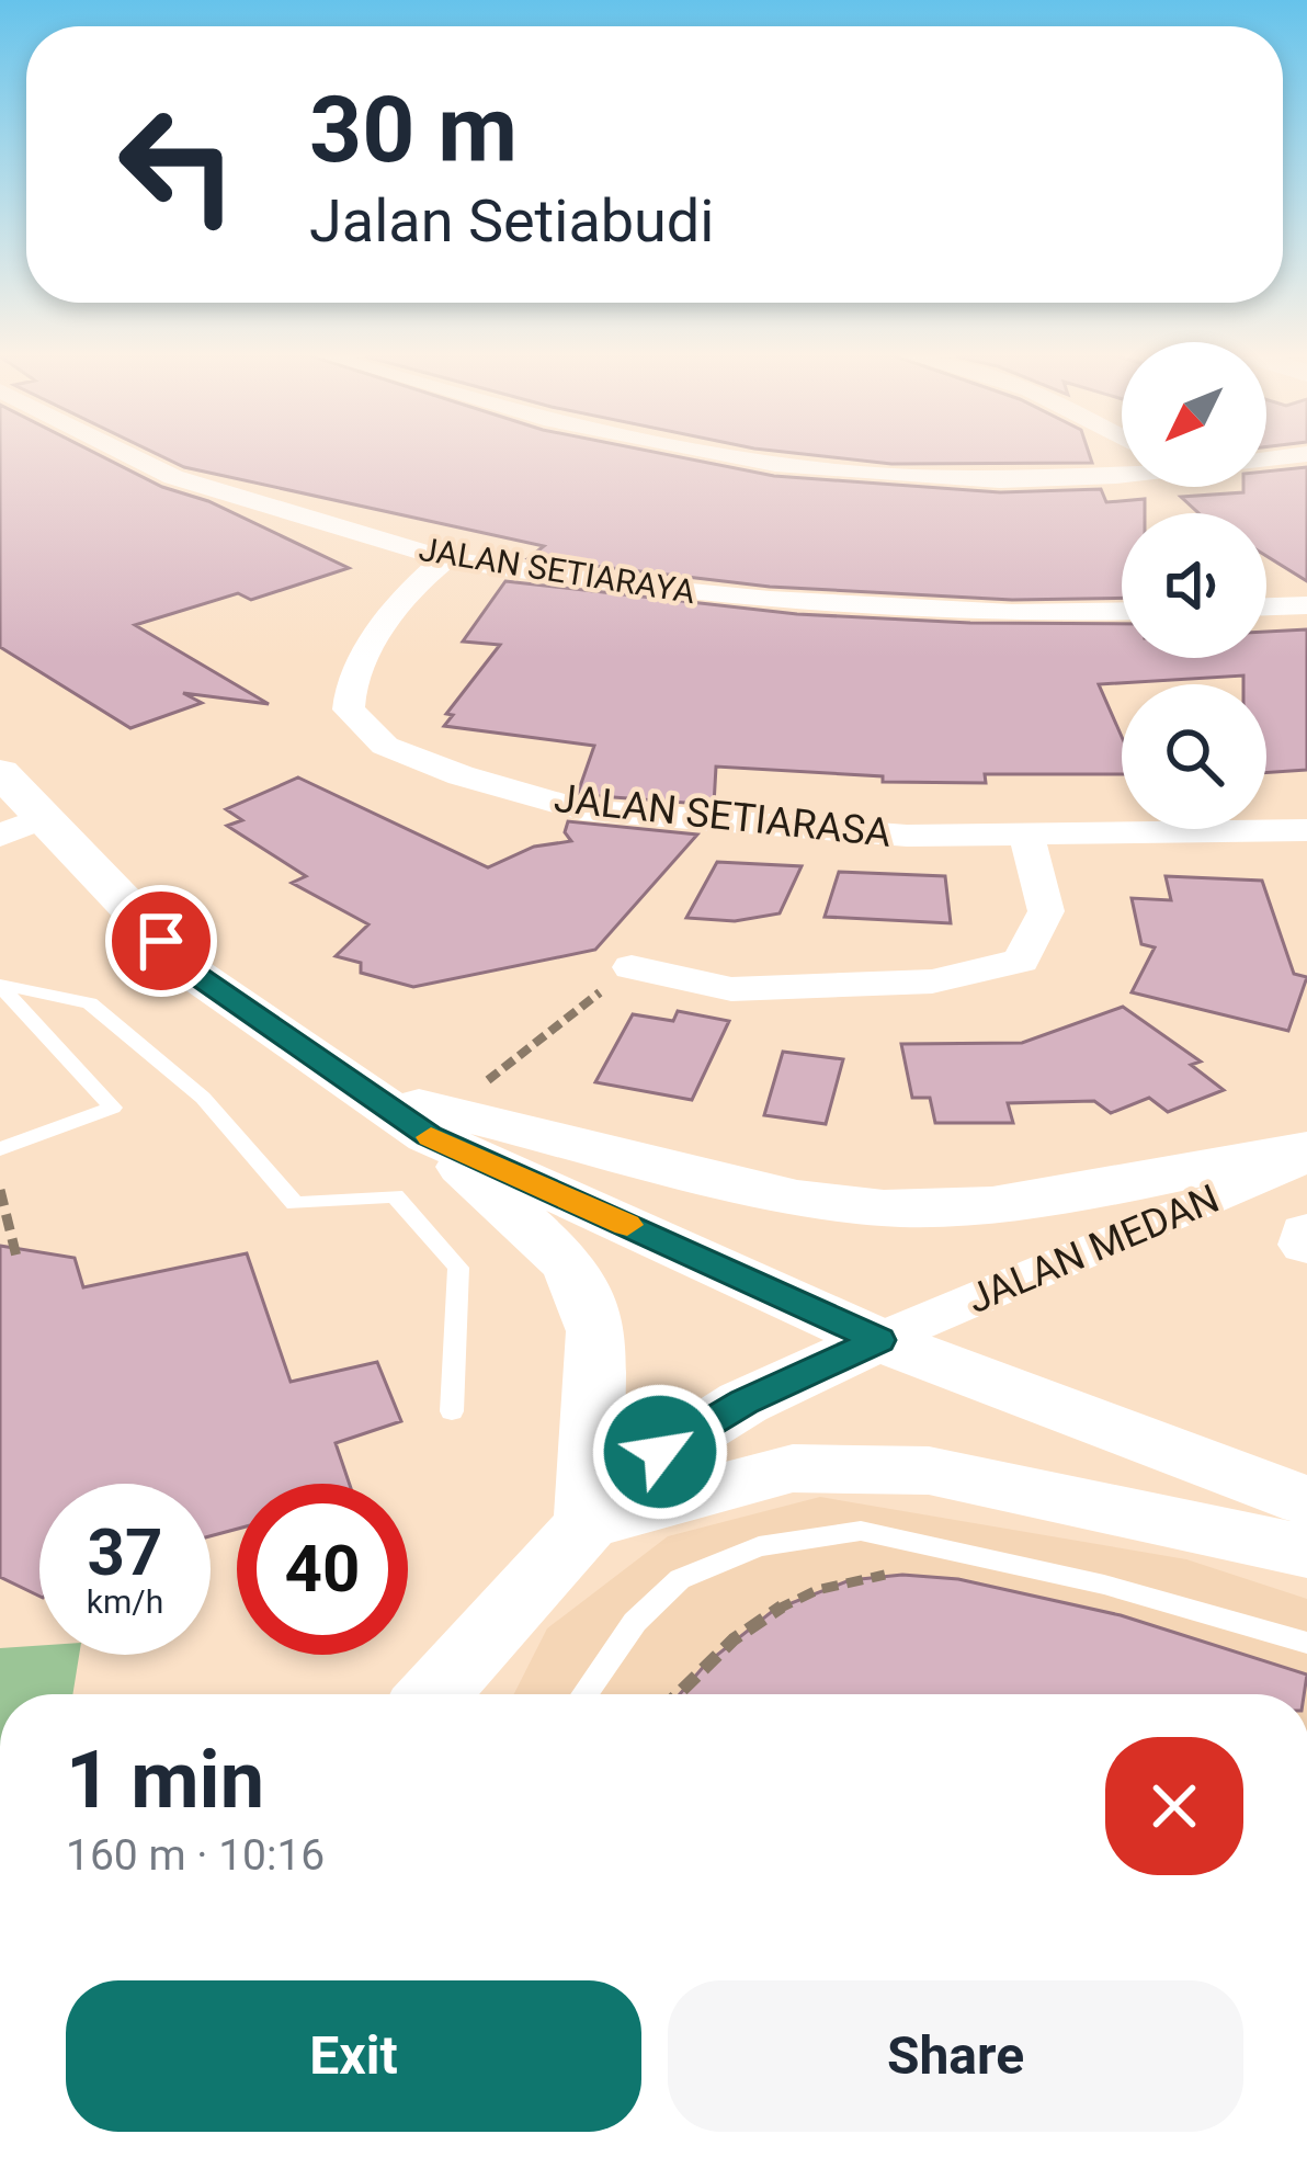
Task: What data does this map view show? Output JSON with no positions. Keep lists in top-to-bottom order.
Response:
{
  "streets": {
    "street": ["JALAN SETIARAYA", "JALAN SETIARASA", "JALAN MEDAN"]
  },
  "crossings": [
    ["JALAN SETIARAYA", "JALAN SETIARASA"]
  ],
  "north": "bottom left",
  "page": {
    "turn": ["30 m", "Jalan Setiabudi"],
    "speed": "37 km/h",
    "limit": "40",
    "heading": ["1 min", "160 m · 10:16"],
    "buttons": ["Exit", "Share"]
  }
}
